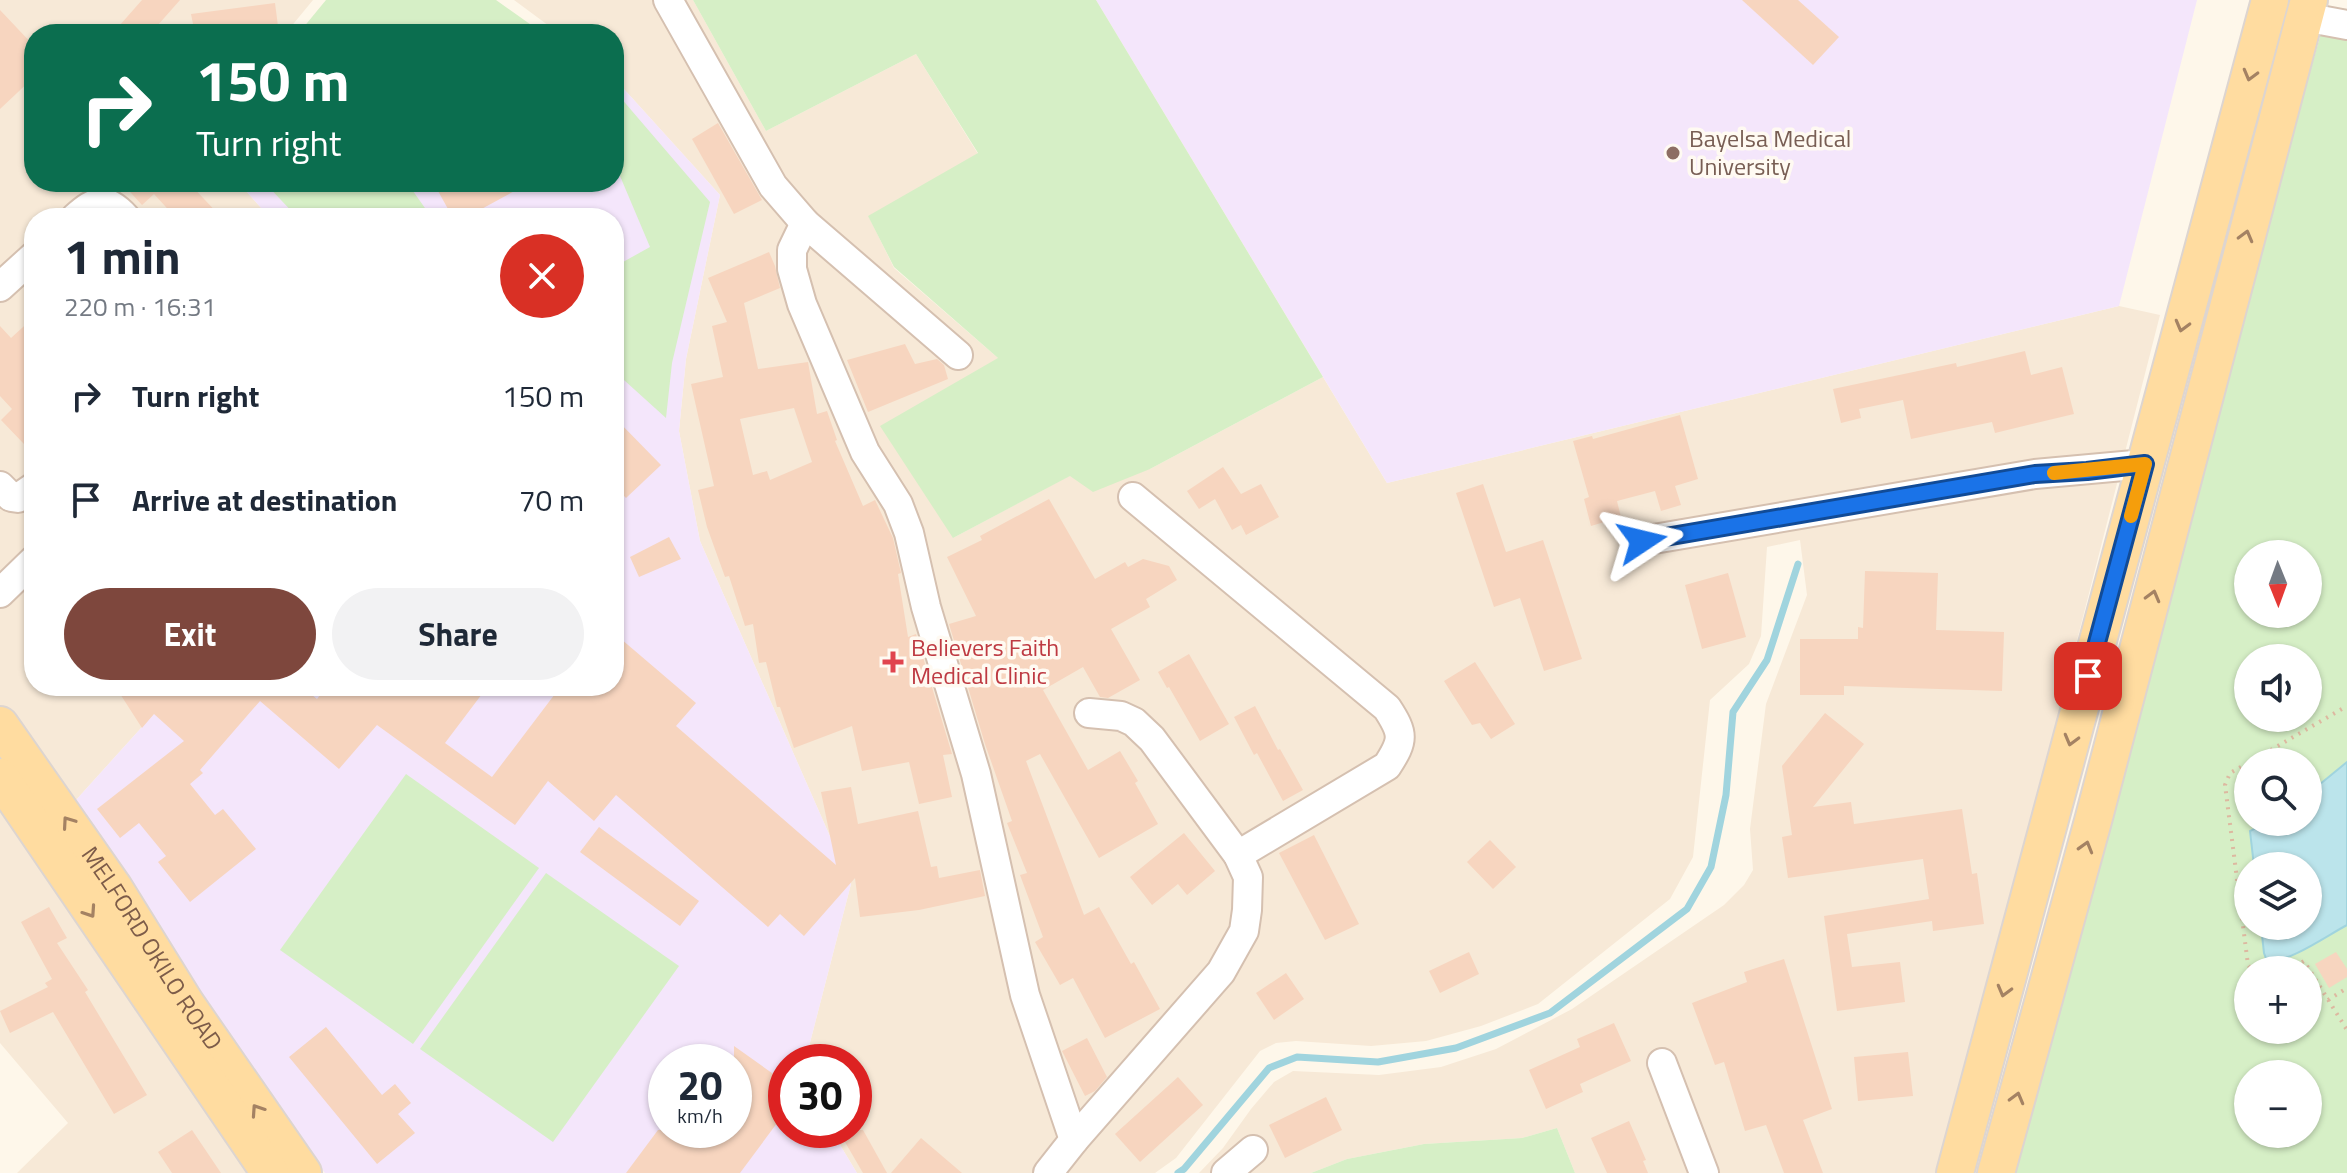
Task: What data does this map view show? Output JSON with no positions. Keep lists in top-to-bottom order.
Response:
{
  "streets": {
    "main road": ["MELFORD OKILO ROAD"]
  },
  "places": {
    "other": ["Bayelsa Medical University"],
    "health": ["Believers Faith Medical Clinic"]
  },
  "north": "bottom",
  "page": {
    "turn": ["150 m", "Turn right"],
    "heading": ["1 min", "220 m · 16:31"],
    "list": [
      {
        "name": "Turn right",
        "value": "150 m"
      },
      {
        "name": "Arrive at destination",
        "value": "70 m"
      }
    ],
    "map_buttons": ["+", "−"],
    "buttons": ["Exit", "Share"],
    "speed": "20 km/h",
    "limit": "30"
  }
}
